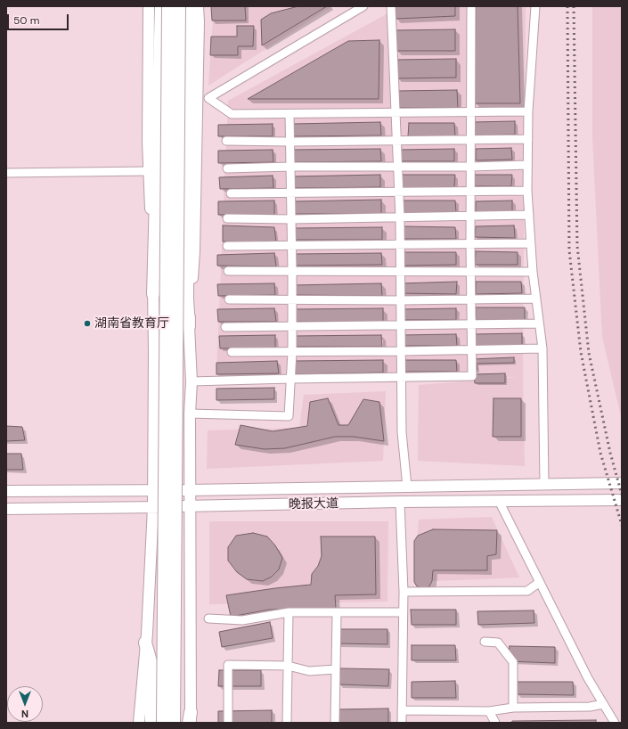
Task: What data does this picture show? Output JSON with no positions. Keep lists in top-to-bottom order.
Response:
{
  "streets": {
    "main road": ["晚报大道"]
  },
  "places": ["湖南省教育厅"],
  "scale_bar": "50 m",
  "north": "bottom"
}
